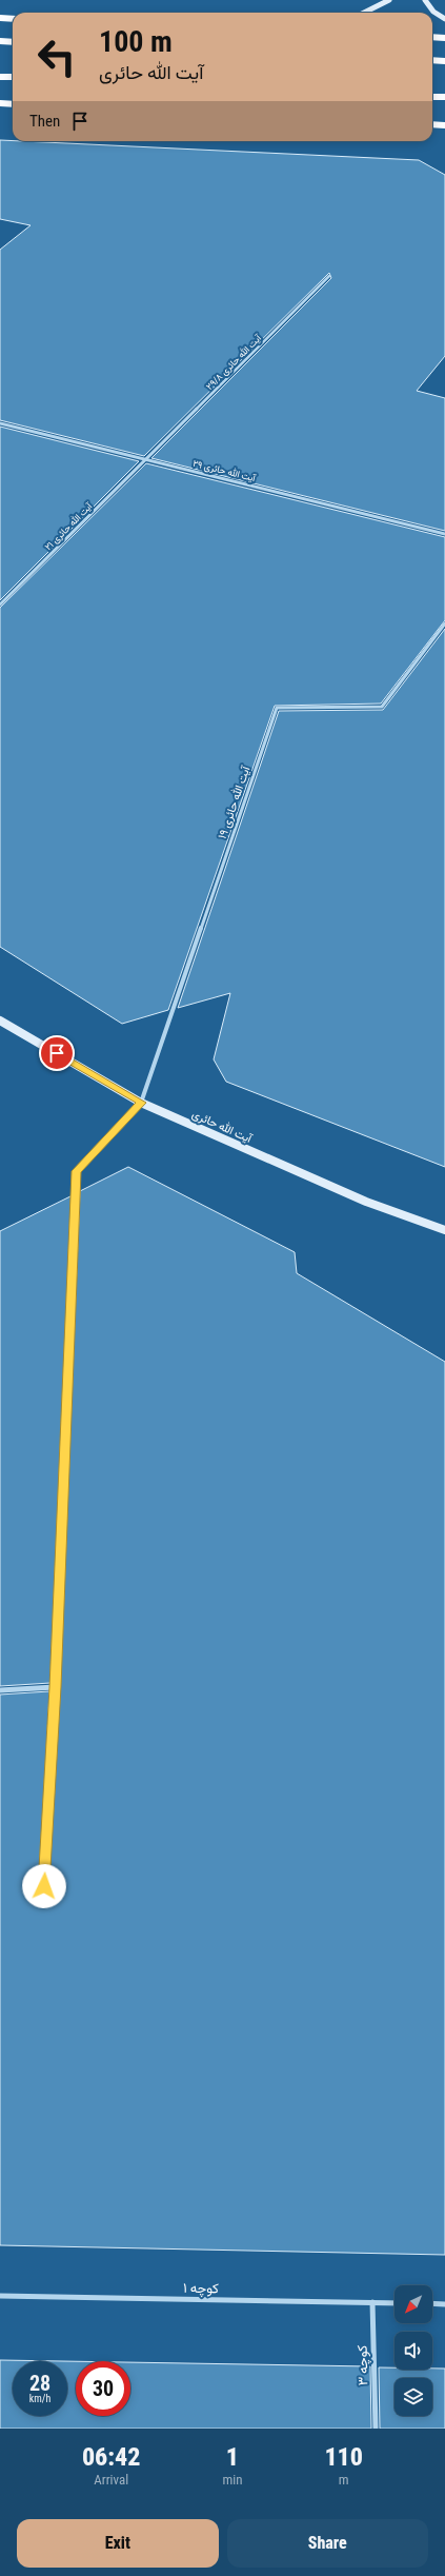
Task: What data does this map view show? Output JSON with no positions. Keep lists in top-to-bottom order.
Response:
{
  "streets": {
    "main road": ["آیت الله حائری"],
    "street": [
      "آیت الله حائری ۲۹/۸",
      "آیت الله حائری ۲۹",
      "آیت الله حائری ۲۱",
      "آیت الله حائری ۱۹",
      "کوچه ۱",
      "کوچه ۳"
    ]
  },
  "crossings": [
    ["آیت الله حائری ۲۹/۸", "آیت الله حائری ۲۹"],
    ["آیت الله حائری ۲۹/۸", "آیت الله حائری ۲۱"],
    ["آیت الله حائری ۲۹", "آیت الله حائری ۲۱"],
    ["آیت الله حائری ۱۹", "آیت الله حائری"],
    ["کوچه ۱", "کوچه ۳"]
  ],
  "north": "bottom left",
  "page": {
    "turn": ["100 m", "آیت الله حائری"],
    "then": "Then",
    "speed": "28 km/h",
    "limit": "30",
    "eta": [
      "06:42",
      "Arrival",
      "1",
      "min",
      "110",
      "m"
    ],
    "buttons": ["Exit", "Share"]
  }
}
